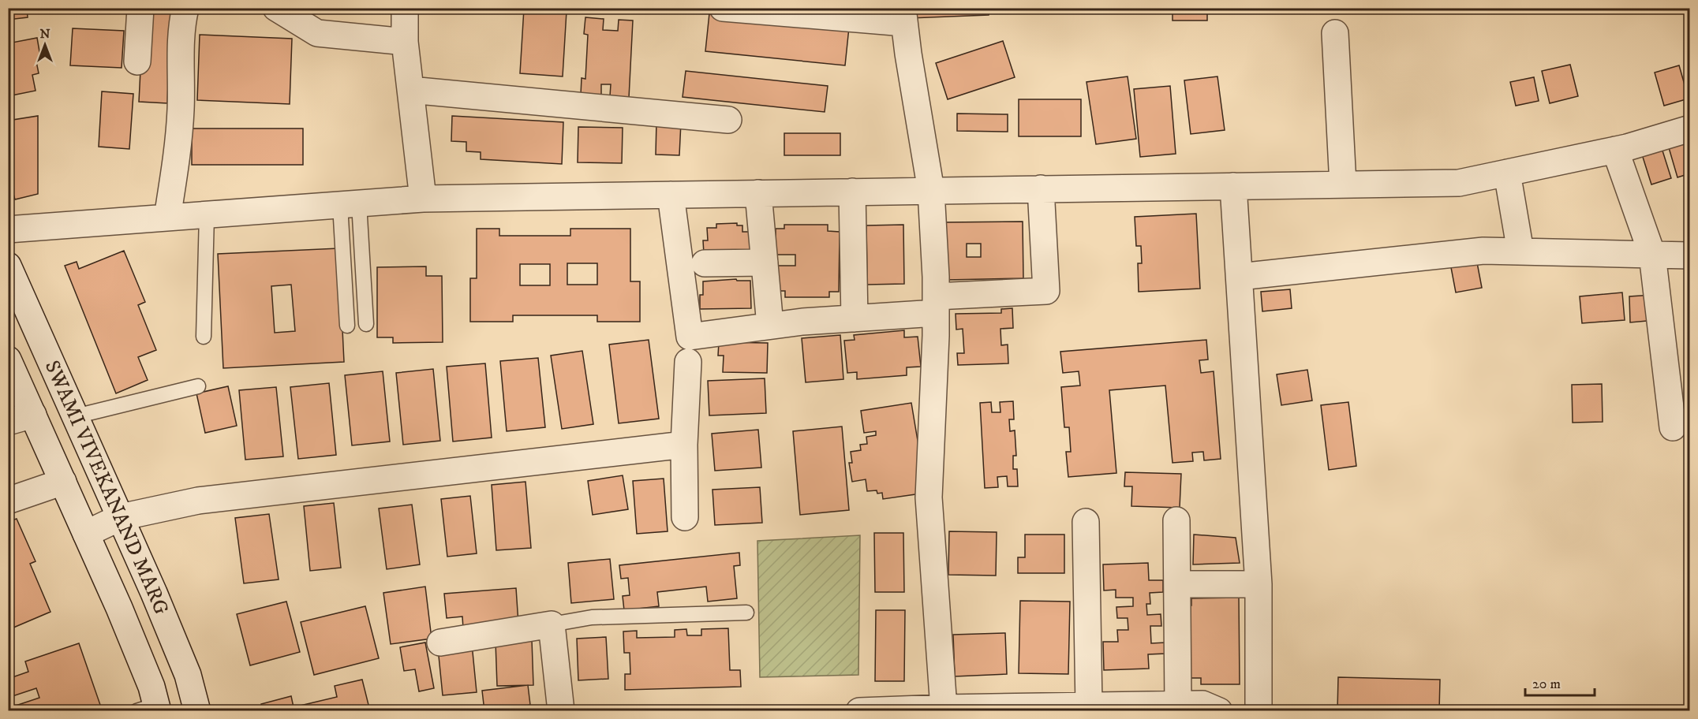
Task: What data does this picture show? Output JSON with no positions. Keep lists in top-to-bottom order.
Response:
{
  "streets": {
    "street": ["SWAMI VIVEKANAND MARG"]
  },
  "scale_bar": "20 m",
  "north": "top"
}
